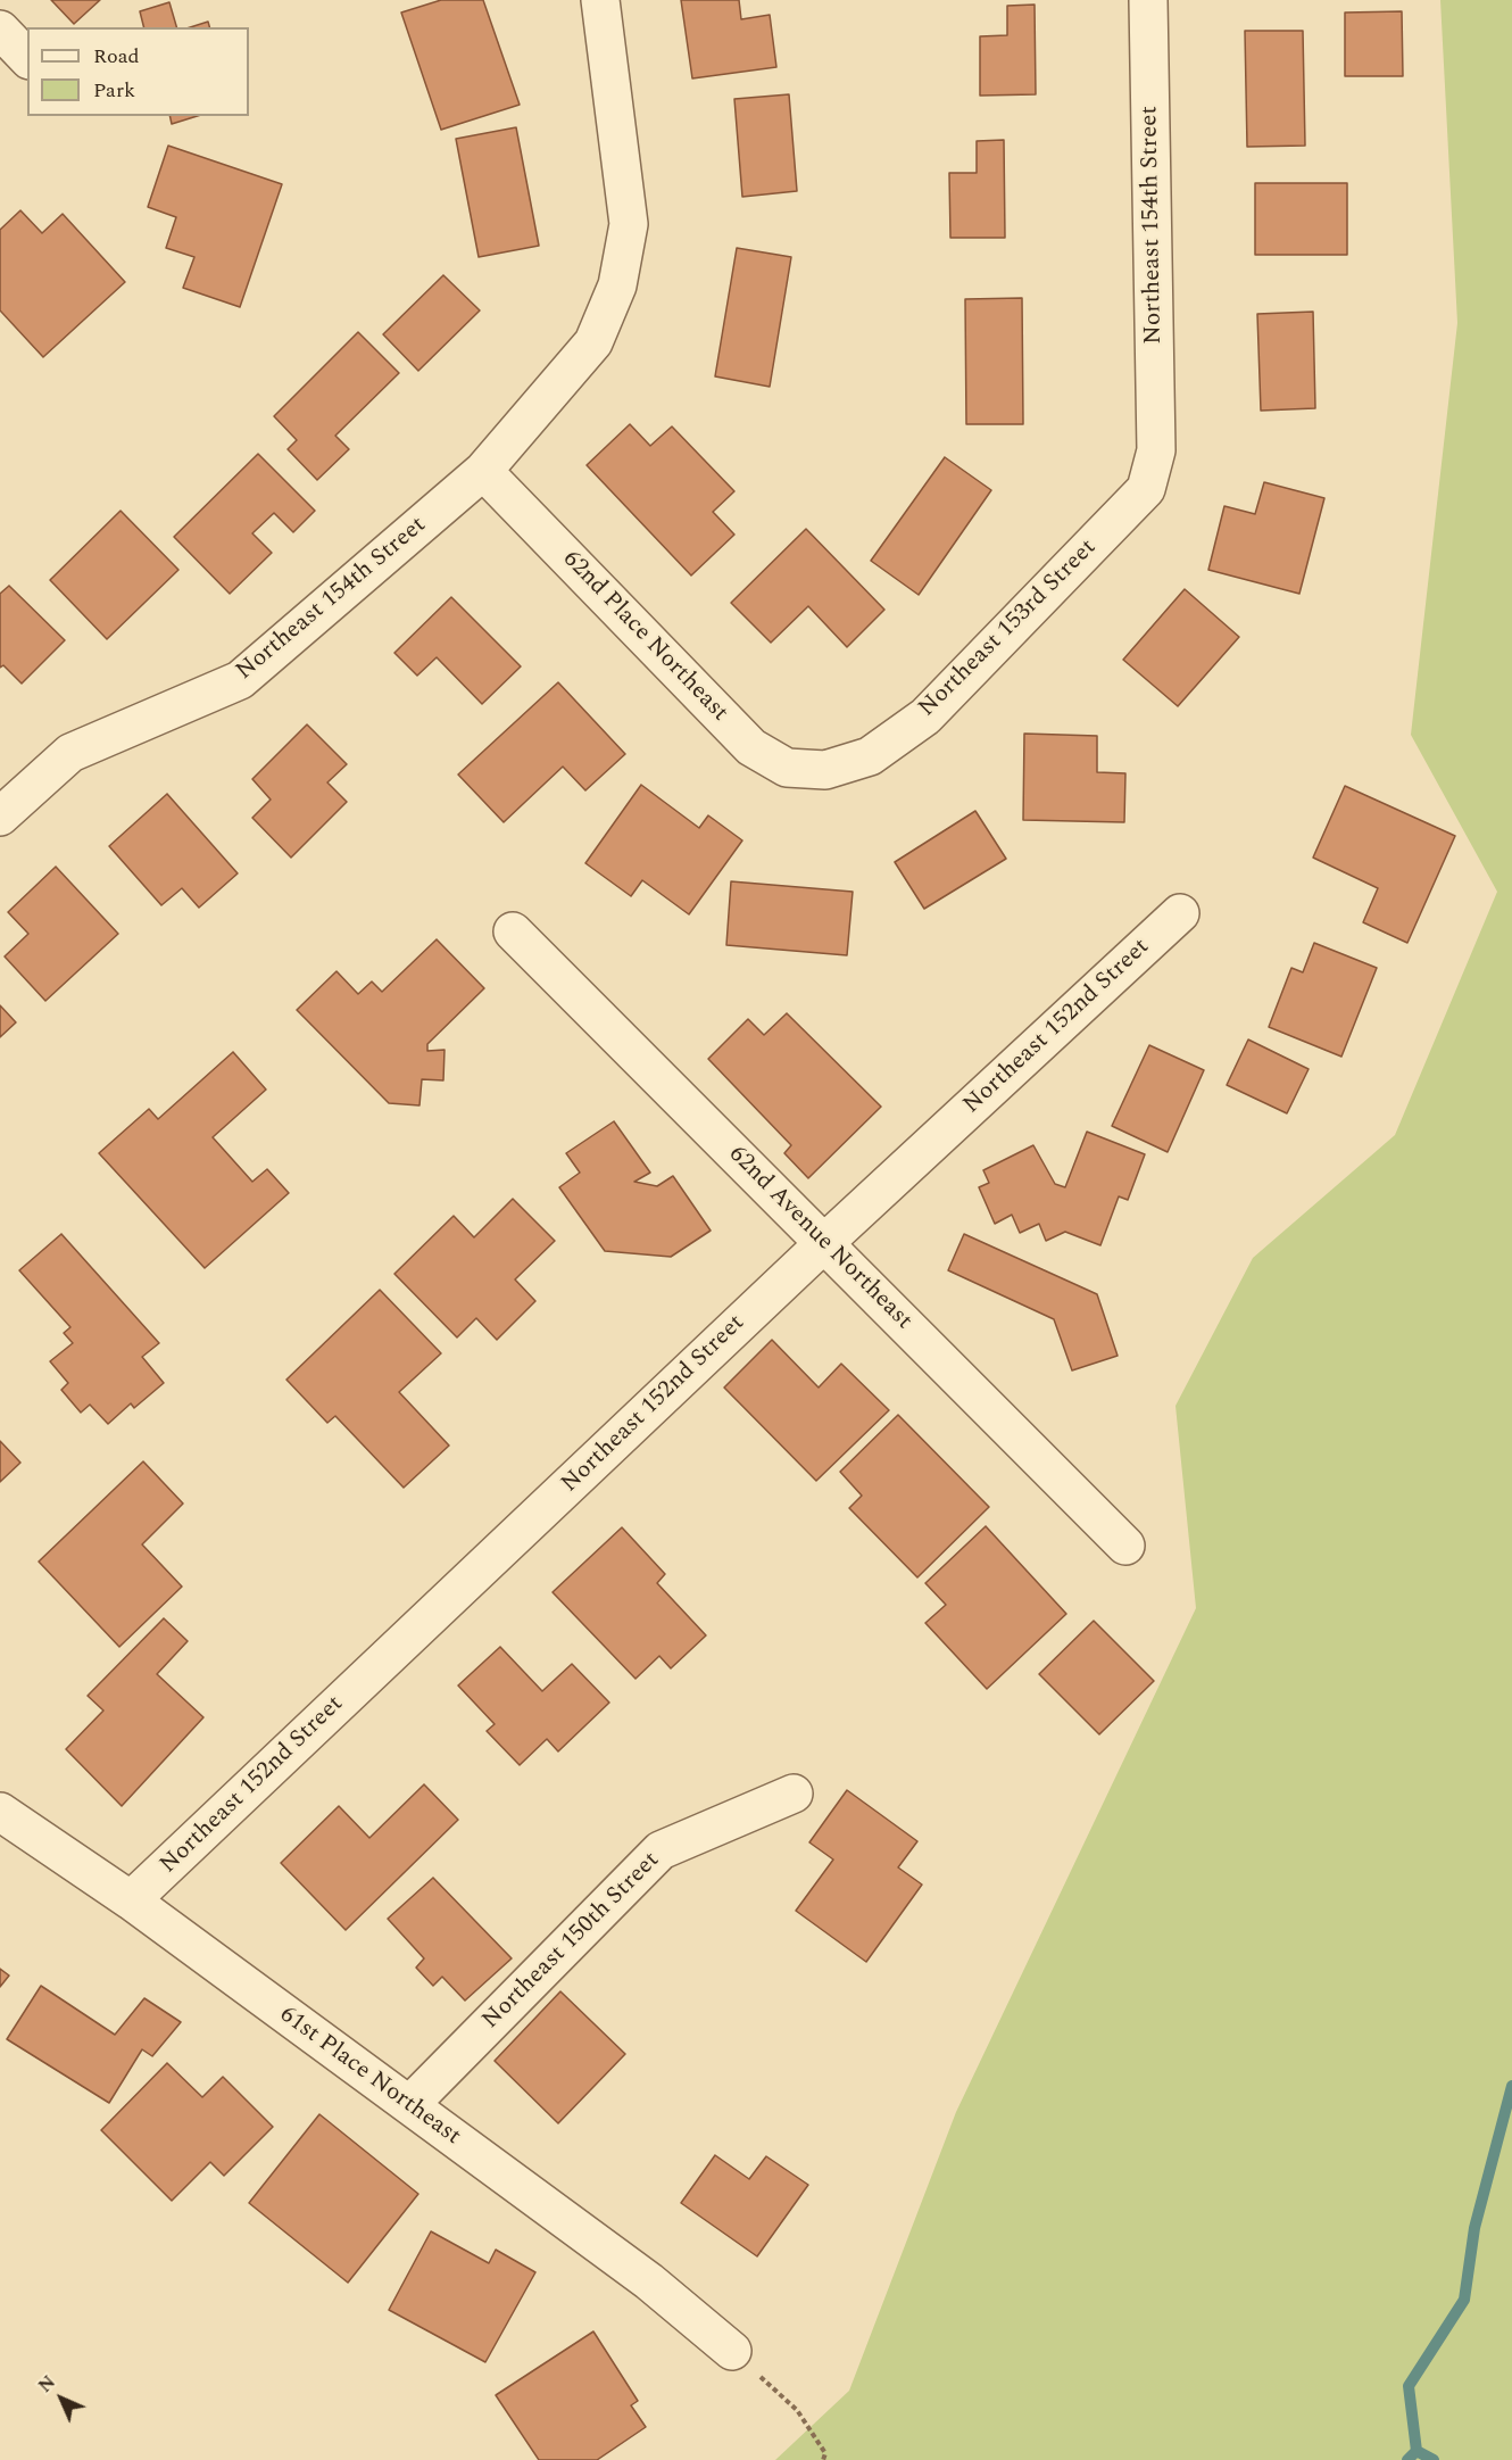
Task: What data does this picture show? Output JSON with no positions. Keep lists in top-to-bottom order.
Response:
{
  "streets": {
    "street": [
      "Northeast 154th Street",
      "Northeast 153rd Street",
      "62nd Place Northeast",
      "Northeast 152nd Street",
      "62nd Avenue Northeast",
      "Northeast 150th Street",
      "61st Place Northeast"
    ]
  },
  "crossings": [
    ["Northeast 154th Street", "Northeast 153rd Street"],
    ["Northeast 154th Street", "62nd Place Northeast"],
    ["Northeast 153rd Street", "62nd Place Northeast"],
    ["Northeast 152nd Street", "62nd Avenue Northeast"],
    ["Northeast 152nd Street", "61st Place Northeast"],
    ["Northeast 150th Street", "61st Place Northeast"]
  ],
  "legend": ["Road", "Park"],
  "north": "top left"
}
